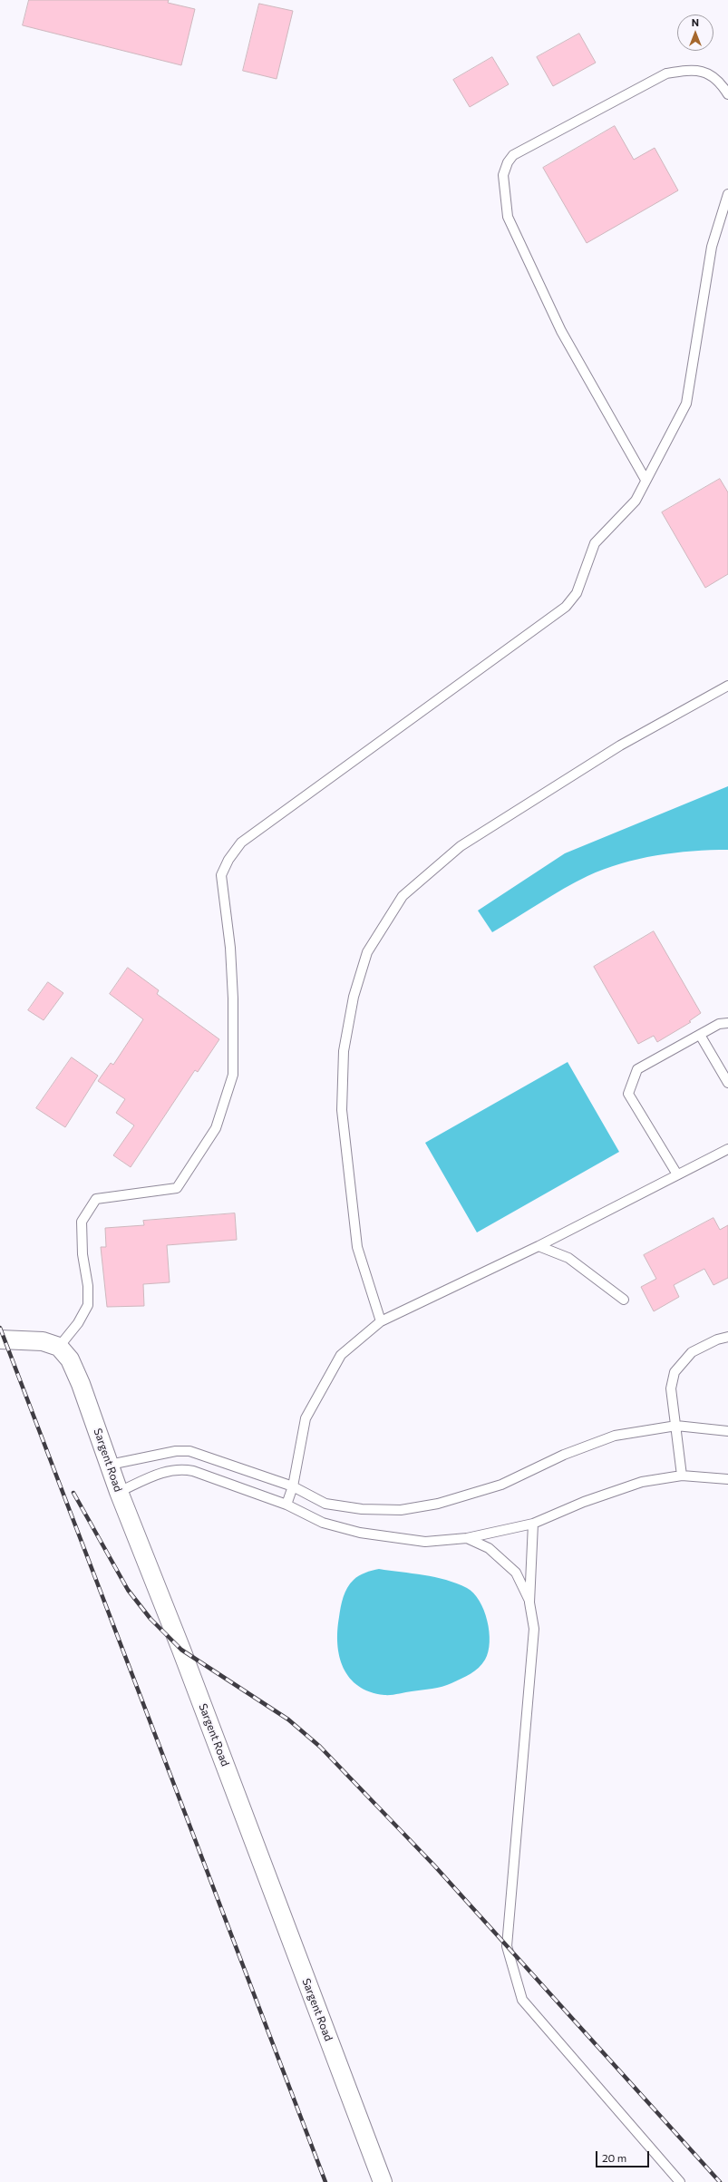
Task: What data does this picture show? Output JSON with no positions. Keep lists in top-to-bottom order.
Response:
{
  "streets": {
    "street": ["Sargent Road"]
  },
  "scale_bar": "20 m",
  "north": "top"
}
